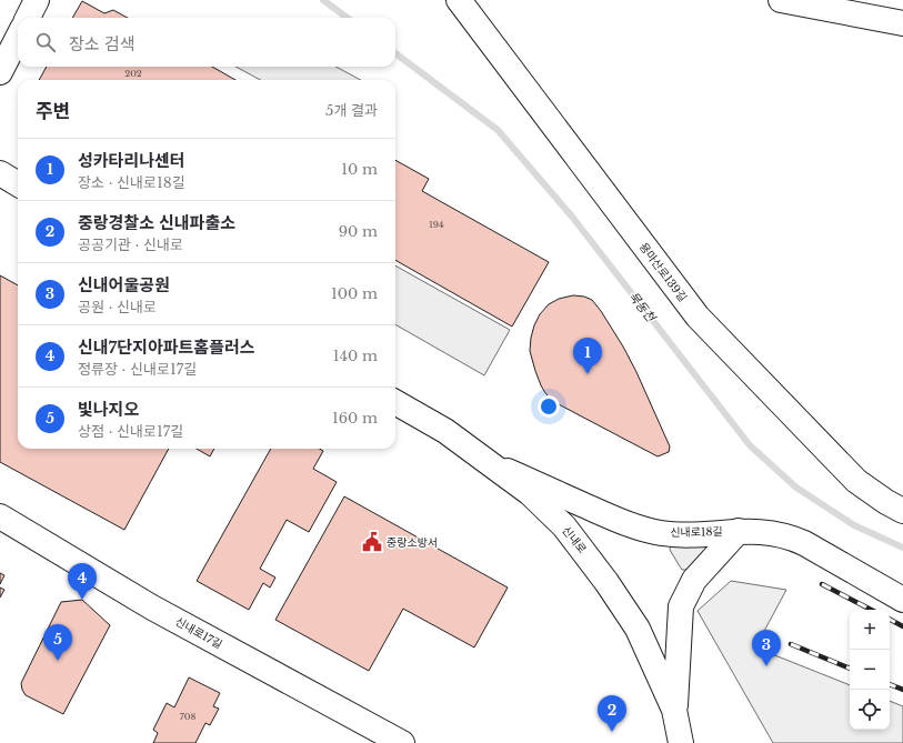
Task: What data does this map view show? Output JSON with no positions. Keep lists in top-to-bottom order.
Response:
{
  "streets": {
    "main road": [
      "용마산로139길",
      "신내로18길",
      "신내로",
      "신내로17길"
    ]
  },
  "crossings": [
    ["신내로18길", "신내로"]
  ],
  "water": ["묵동천"],
  "places": {
    "public building": ["중랑소방서"]
  },
  "house_numbers": ["202", "194", "708"],
  "page": {
    "search": "장소 검색",
    "heading": ["주변", "5개 결과"],
    "list": [
      {
        "mark": "1",
        "name": "성카타리나센터",
        "note": "장소 · 신내로18길",
        "value": "10 m"
      },
      {
        "mark": "2",
        "name": "중랑경찰소 신내파출소",
        "note": "공공기관 · 신내로",
        "value": "90 m"
      },
      {
        "mark": "3",
        "name": "신내어울공원",
        "note": "공원 · 신내로",
        "value": "100 m"
      },
      {
        "mark": "4",
        "name": "신내7단지아파트홈플러스",
        "note": "정류장 · 신내로17길",
        "value": "140 m"
      },
      {
        "mark": "5",
        "name": "빛나지오",
        "note": "상점 · 신내로17길",
        "value": "160 m"
      }
    ],
    "pins": [
      "1",
      "4",
      "5",
      "3",
      "2"
    ],
    "map_buttons": ["+", "−"]
  }
}
